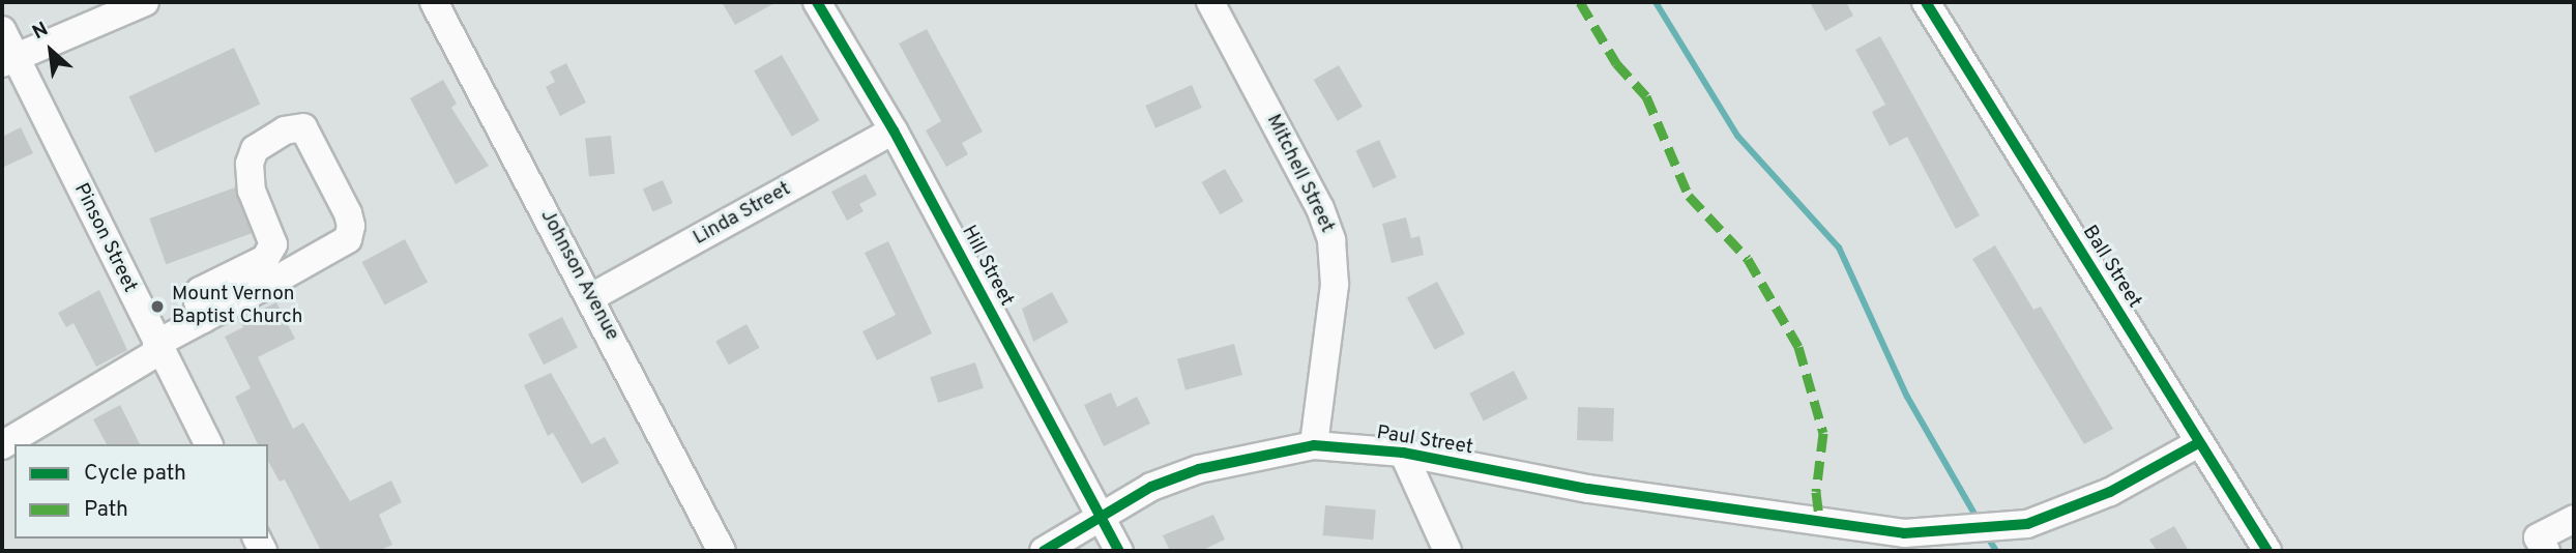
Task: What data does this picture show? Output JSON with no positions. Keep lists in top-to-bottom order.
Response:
{
  "streets": {
    "street": [
      "Mitchell Street",
      "Linda Street",
      "Pinson Street",
      "Hill Street",
      "Ball Street",
      "Johnson Avenue",
      "Paul Street"
    ]
  },
  "crossings": [
    ["Mitchell Street", "Paul Street"],
    ["Linda Street", "Hill Street"],
    ["Linda Street", "Johnson Avenue"],
    ["Hill Street", "Paul Street"],
    ["Ball Street", "Paul Street"]
  ],
  "places": ["Mount Vernon Baptist Church"],
  "legend": ["Cycle path", "Path"],
  "north": "top left"
}
